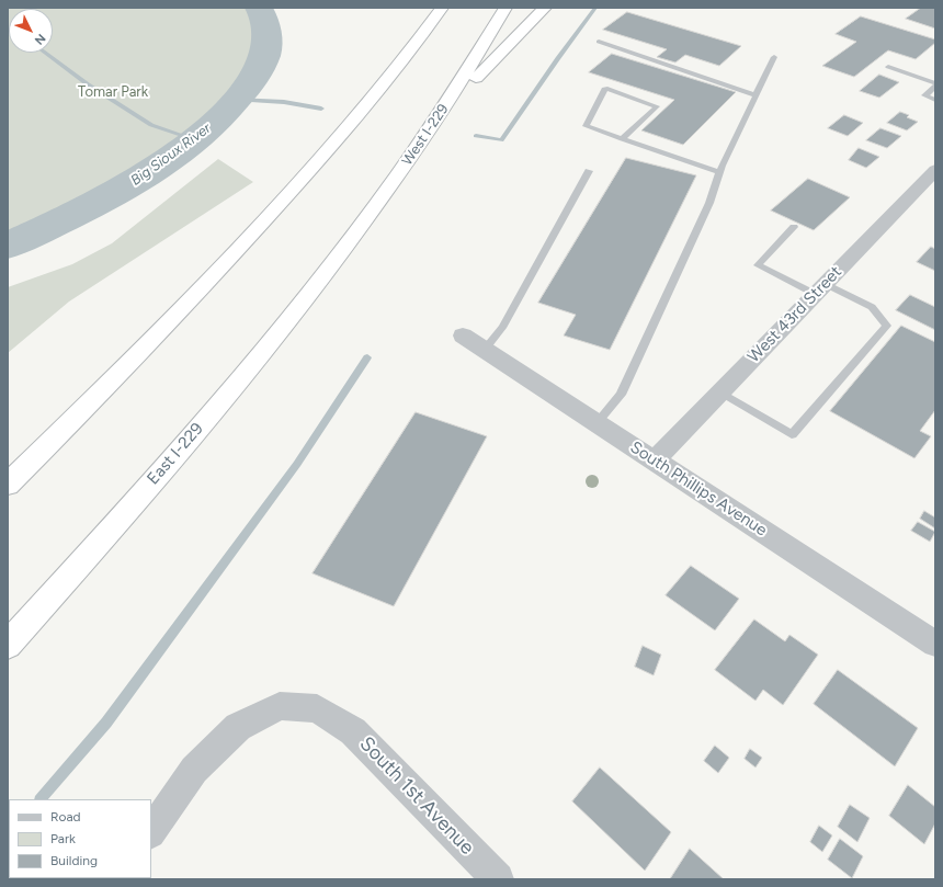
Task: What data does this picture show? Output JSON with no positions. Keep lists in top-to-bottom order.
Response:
{
  "streets": {
    "highway": ["West I-229", "East I-229"],
    "street": ["West 43rd Street", "South Phillips Avenue", "South 1st Avenue"]
  },
  "crossings": [
    ["West I-229", "East I-229"],
    ["West 43rd Street", "South Phillips Avenue"]
  ],
  "water": ["Big Sioux River"],
  "parks": ["Tomar Park"],
  "legend": ["Road", "Park", "Building"],
  "north": "bottom right"
}
